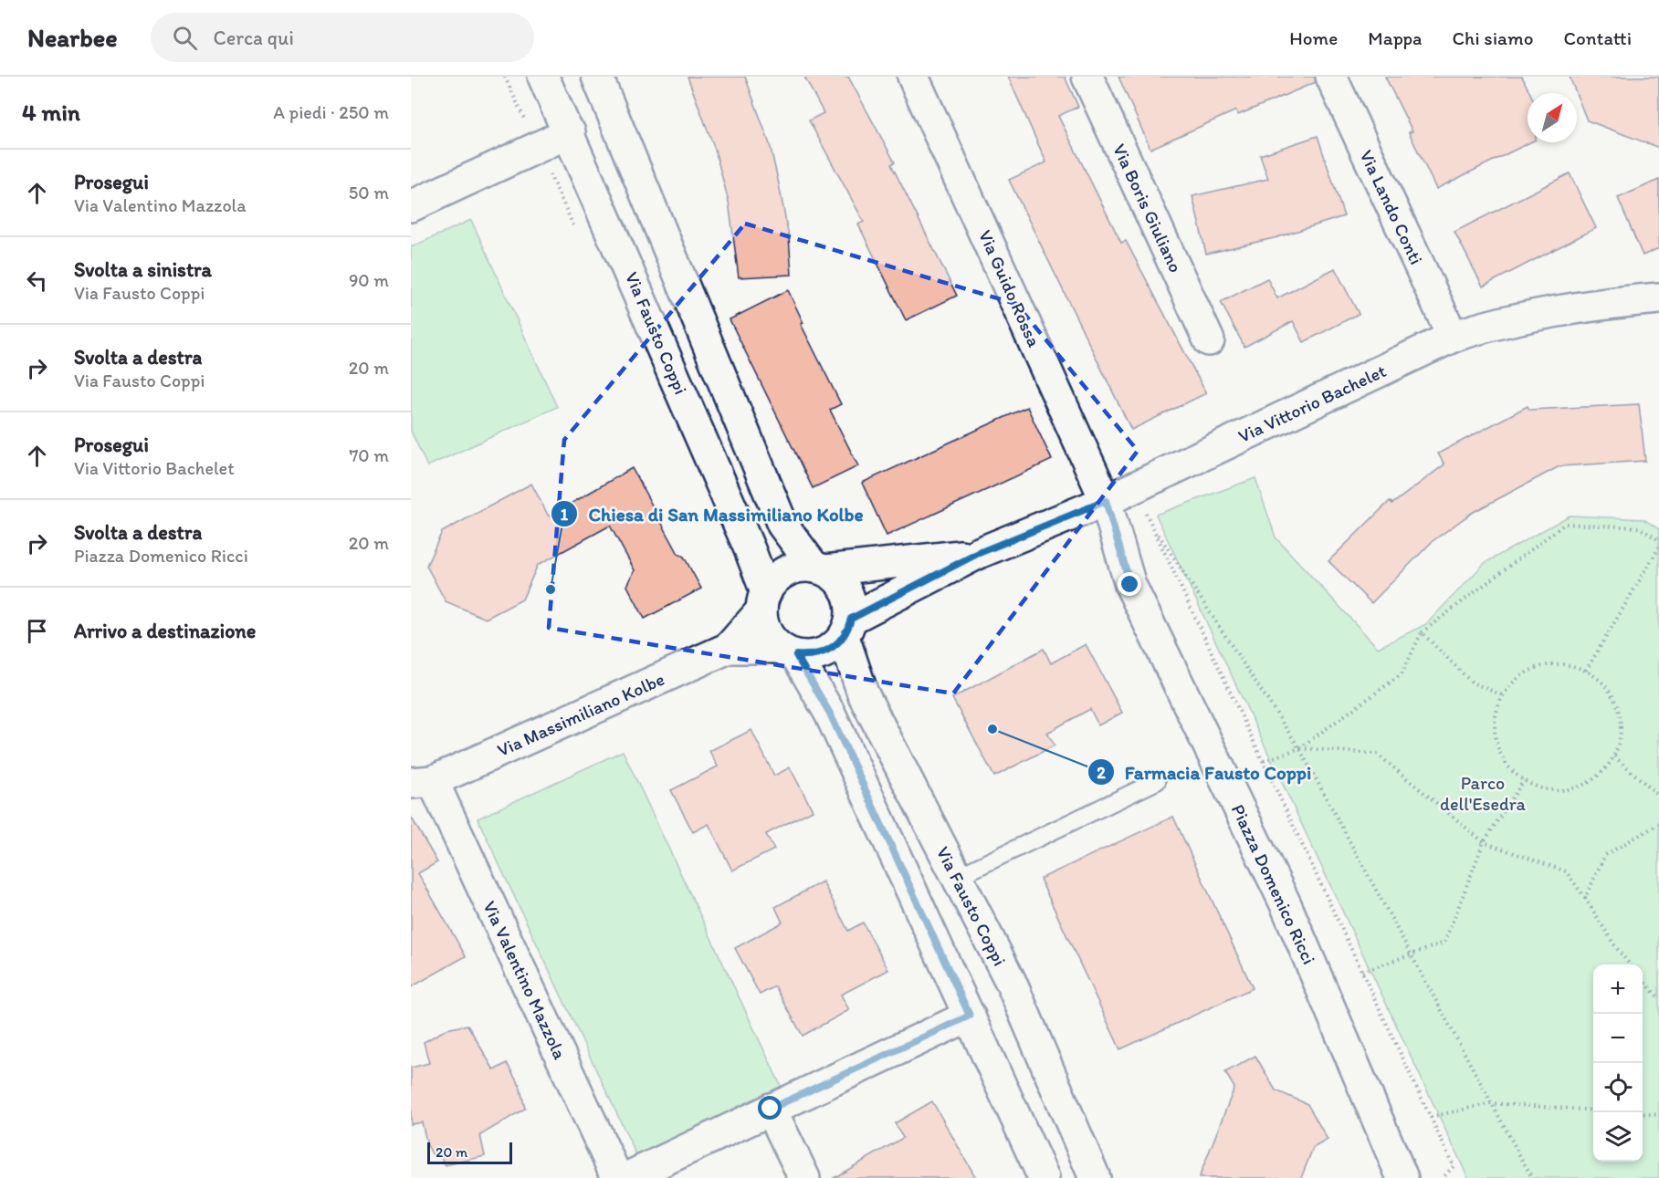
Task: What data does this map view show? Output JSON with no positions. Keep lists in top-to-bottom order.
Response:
{
  "streets": {
    "street": [
      "Via Lando Conti",
      "Via Boris Giuliano",
      "Via Guido Rossa",
      "Via Fausto Coppi",
      "Via Vittorio Bachelet",
      "Via Massimiliano Kolbe",
      "Piazza Domenico Ricci",
      "Via Valentino Mazzola"
    ]
  },
  "crossings": [
    ["Via Lando Conti", "Via Vittorio Bachelet"],
    ["Via Guido Rossa", "Via Vittorio Bachelet"],
    ["Via Guido Rossa", "Piazza Domenico Ricci"],
    ["Via Fausto Coppi", "Via Vittorio Bachelet"],
    ["Via Fausto Coppi", "Via Massimiliano Kolbe"],
    ["Via Vittorio Bachelet", "Via Massimiliano Kolbe"],
    ["Via Vittorio Bachelet", "Piazza Domenico Ricci"],
    ["Via Massimiliano Kolbe", "Via Valentino Mazzola"]
  ],
  "parks": ["Parco dell'Esedra"],
  "places": ["Chiesa di San Massimiliano Kolbe", "Farmacia Fausto Coppi"],
  "scale_bar": "20 m",
  "north": "top right",
  "page": {
    "header": "Nearbee",
    "search": "Cerca qui",
    "nav": [
      "Home",
      "Mappa",
      "Chi siamo",
      "Contatti"
    ],
    "heading": ["4 min", "A piedi · 250 m"],
    "list": [
      ["Prosegui", "Via Valentino Mazzola", "50 m"],
      ["Svolta a sinistra", "Via Fausto Coppi", "90 m"],
      ["Svolta a destra", "Via Fausto Coppi", "20 m"],
      ["Prosegui", "Via Vittorio Bachelet", "70 m"],
      ["Svolta a destra", "Piazza Domenico Ricci", "20 m"],
      "Arrivo a destinazione"
    ],
    "map_buttons": ["+", "−"],
    "scale": "20 m"
  }
}
